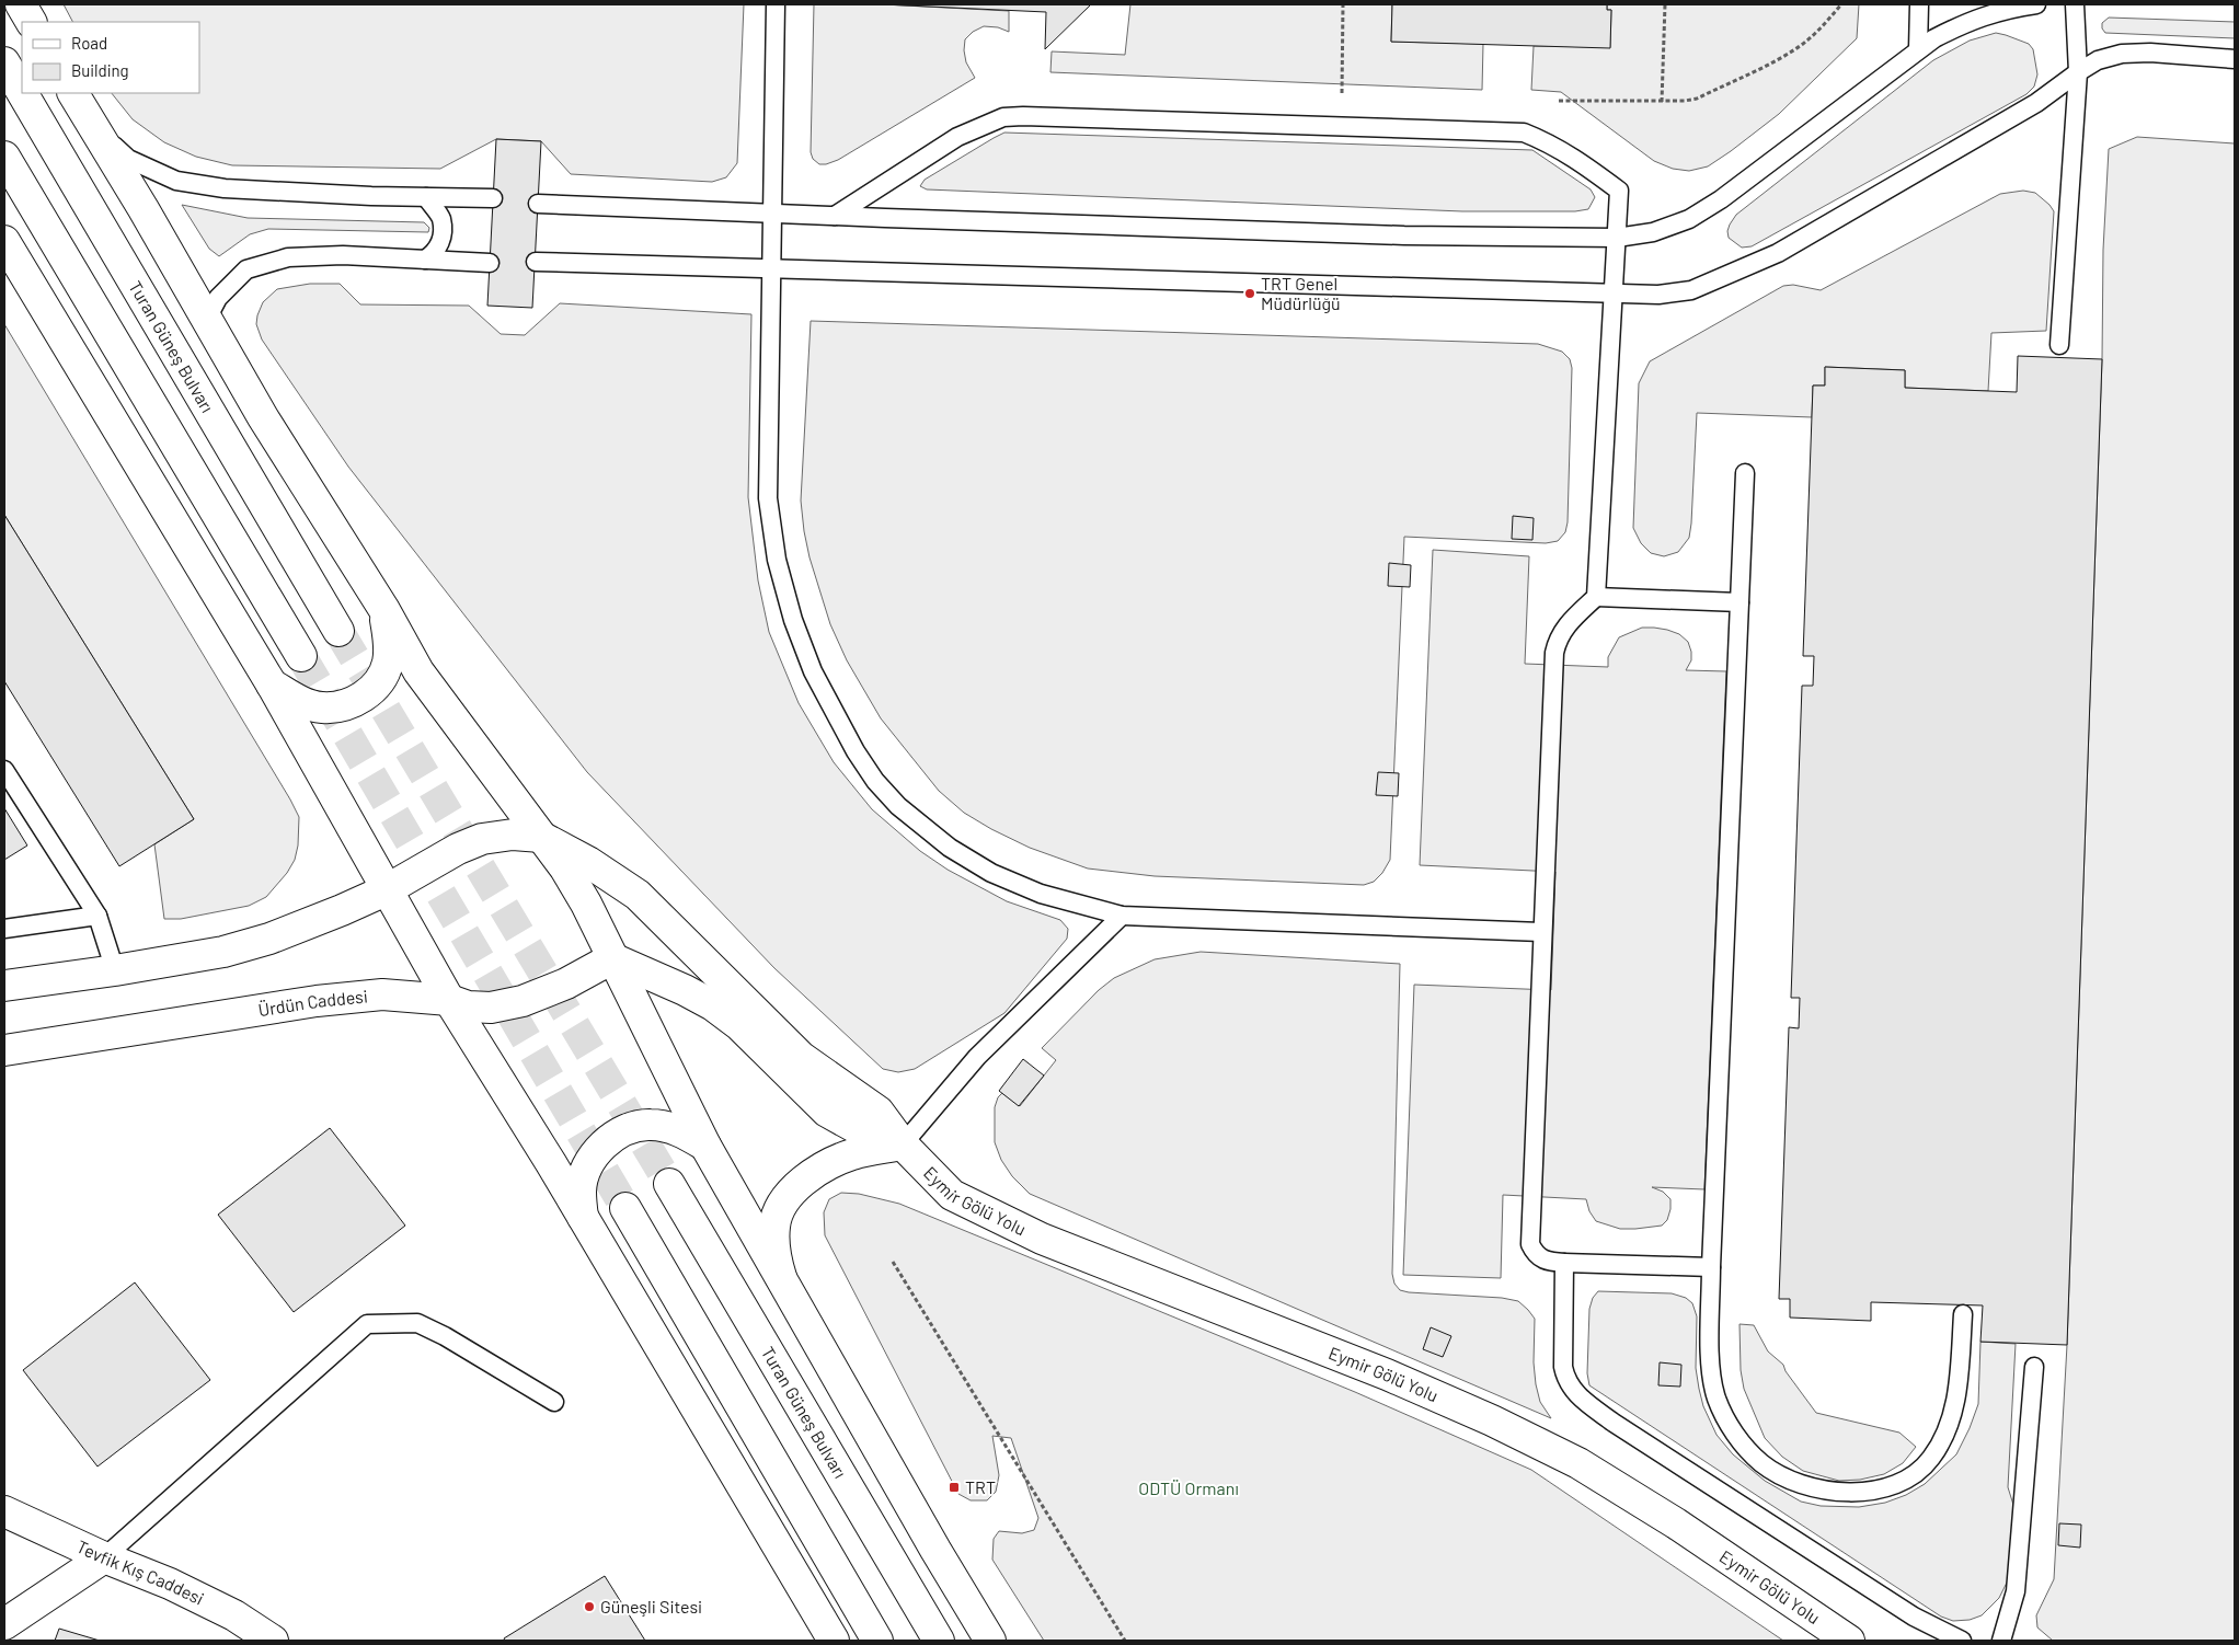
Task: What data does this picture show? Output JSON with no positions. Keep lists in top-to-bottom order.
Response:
{
  "streets": {
    "main road": [
      "Turan Güneş Bulvarı",
      "Ürdün Caddesi",
      "Eymir Gölü Yolu",
      "Tevfik Kış Caddesi"
    ]
  },
  "crossings": [
    ["Ürdün Caddesi", "Eymir Gölü Yolu"]
  ],
  "parks": ["ODTÜ Ormanı"],
  "places": {
    "other": ["TRT Genel Müdürlüğü", "Güneşli Sitesi"],
    "transit": ["TRT"]
  },
  "legend": ["Road", "Building"]
}
